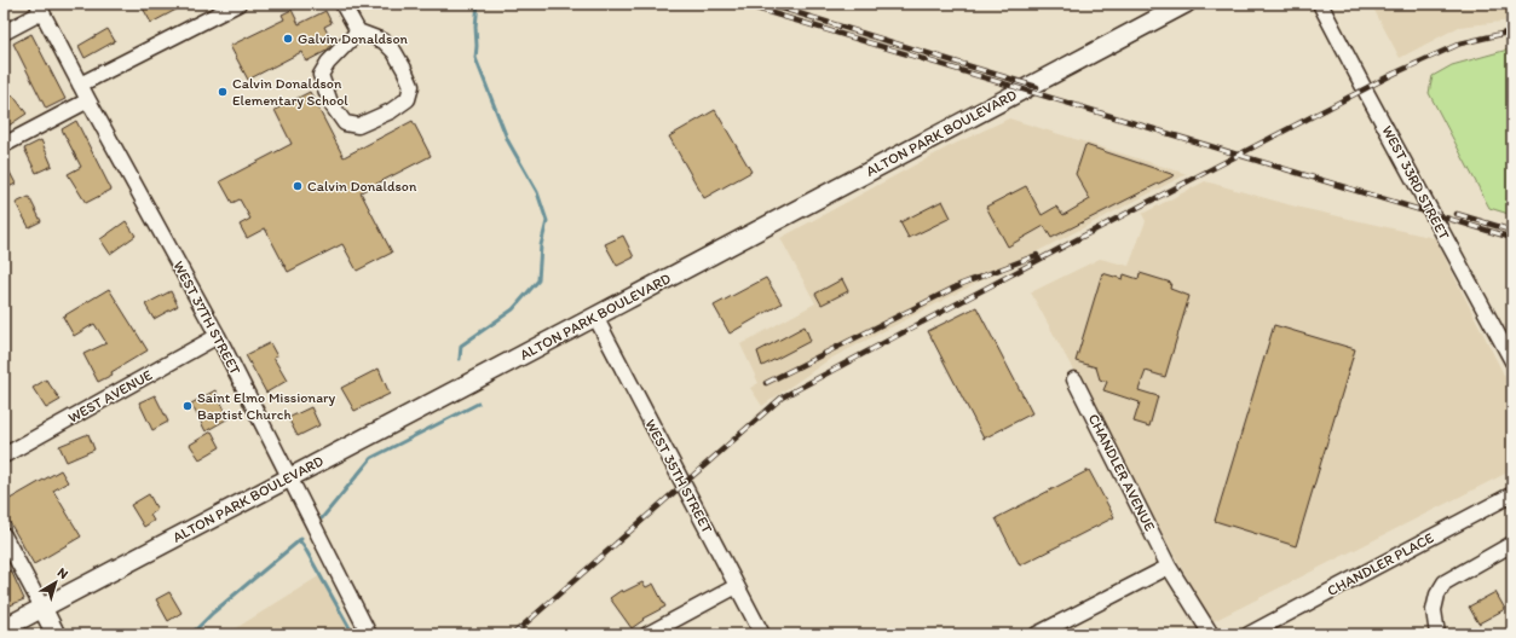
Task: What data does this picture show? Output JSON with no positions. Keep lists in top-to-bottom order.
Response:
{
  "streets": {
    "main road": ["ALTON PARK BOULEVARD"],
    "street": [
      "WEST 33RD STREET",
      "WEST 37TH STREET",
      "WEST AVENUE",
      "CHANDLER AVENUE",
      "WEST 35TH STREET",
      "CHANDLER PLACE"
    ]
  },
  "crossings": [
    ["ALTON PARK BOULEVARD", "WEST 37TH STREET"],
    ["ALTON PARK BOULEVARD", "WEST 35TH STREET"],
    ["WEST 37TH STREET", "WEST AVENUE"]
  ],
  "places": [
    "Galvin Donaldson",
    "Calvin Donaldson Elementary School",
    "Calvin Donaldson",
    "Saint Elmo Missionary Baptist Church"
  ],
  "north": "top right"
}
